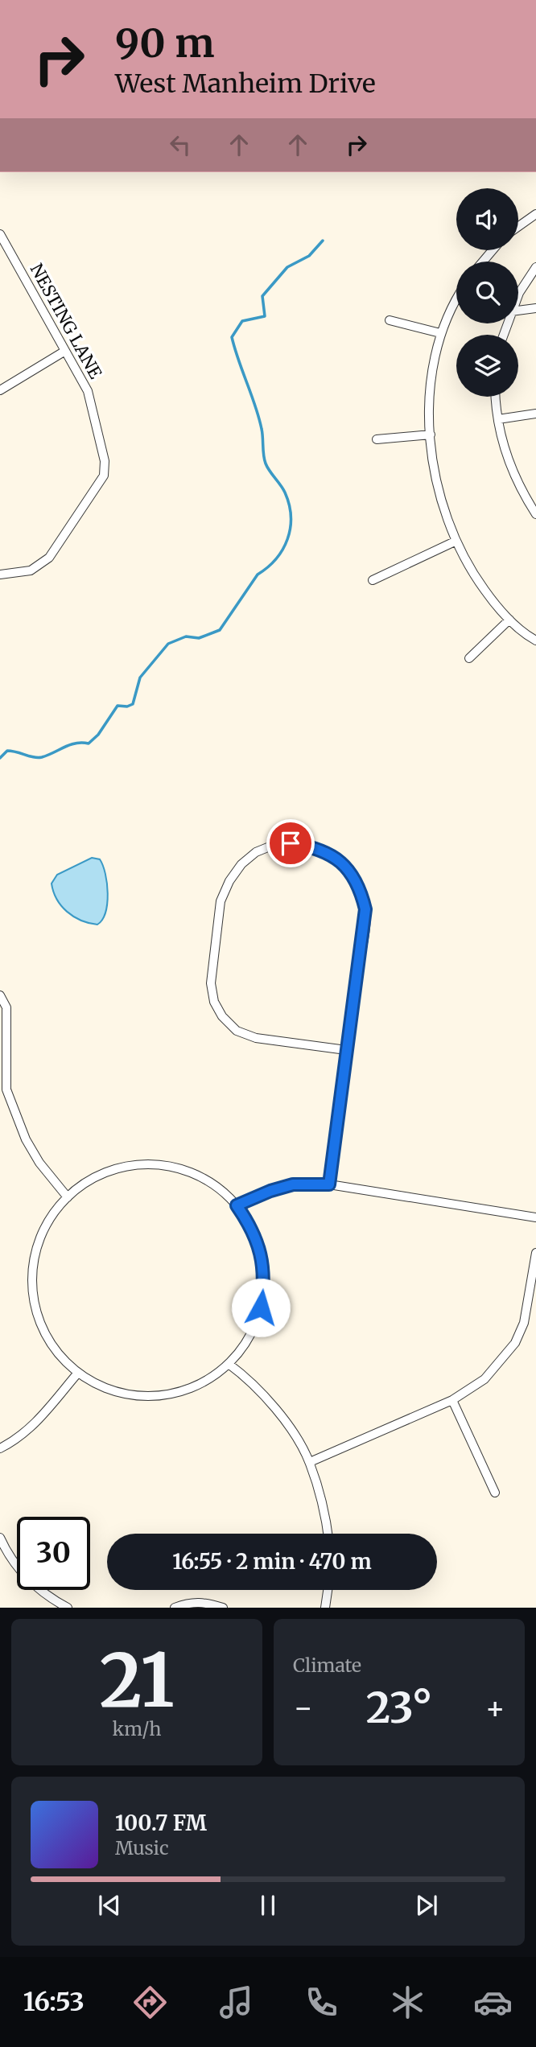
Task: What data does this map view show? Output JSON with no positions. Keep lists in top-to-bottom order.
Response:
{
  "streets": {
    "street": ["NESTING LANE"]
  },
  "page": {
    "turn": ["90 m", "West Manheim Drive"],
    "limit": "30",
    "trip": "16:55 · 2 min · 470 m",
    "tile": [
      ["21", "km/h"],
      "Climate"
    ],
    "heat": ["−", "23°", "+"],
    "song": ["100.7 FM", "Music"],
    "tabs": "16:53"
  }
}
